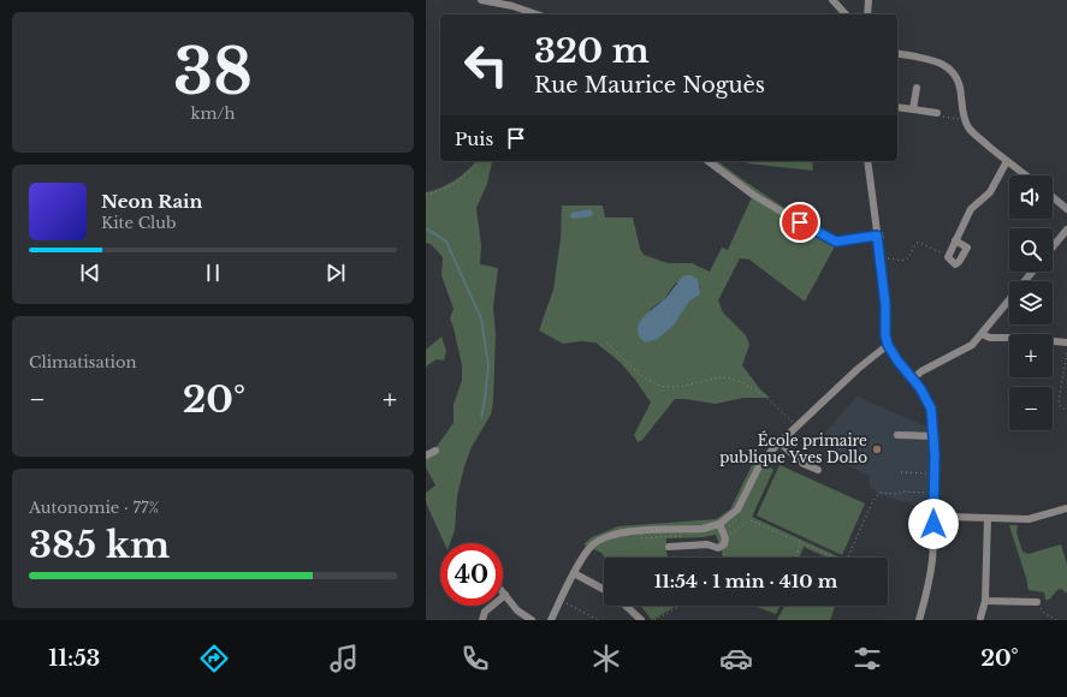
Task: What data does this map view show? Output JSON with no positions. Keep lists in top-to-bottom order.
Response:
{
  "places": ["École primaire publique Yves Dollo"],
  "page": {
    "tile": [
      ["38", "km/h"],
      "Climatisation",
      ["Autonomie · 77%", "385 km"]
    ],
    "turn": ["320 m", "Rue Maurice Noguès"],
    "then": "Puis",
    "map_buttons": ["+", "−"],
    "song": ["Neon Rain", "Kite Club"],
    "heat": ["−", "20°", "+"],
    "limit": "40",
    "trip": "11:54 · 1 min · 410 m",
    "tabs": ["11:53", "20°"]
  }
}
